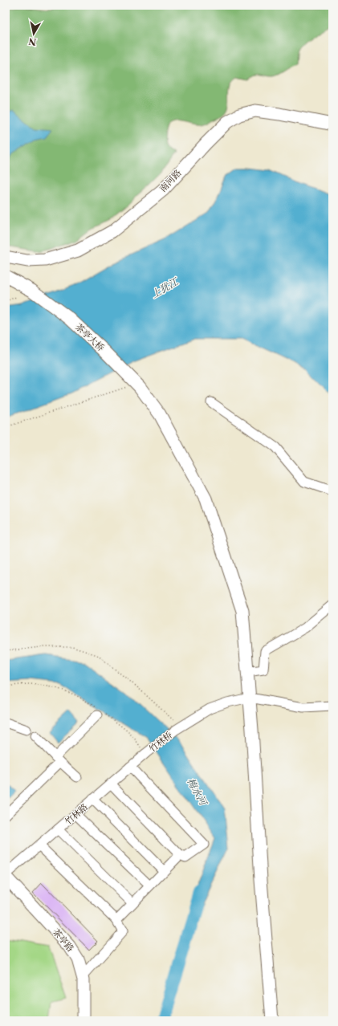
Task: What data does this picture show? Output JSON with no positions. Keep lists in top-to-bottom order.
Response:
{
  "streets": {
    "main road": ["南河路", "茶亭大桥", "茶亭路"],
    "street": ["竹林桥", "竹林路"]
  },
  "crossings": [
    ["茶亭大桥", "竹林桥"],
    ["竹林桥", "竹林路"],
    ["竹林路", "茶亭路"]
  ],
  "water": ["上犹江", "梅水河"],
  "north": "bottom"
}
